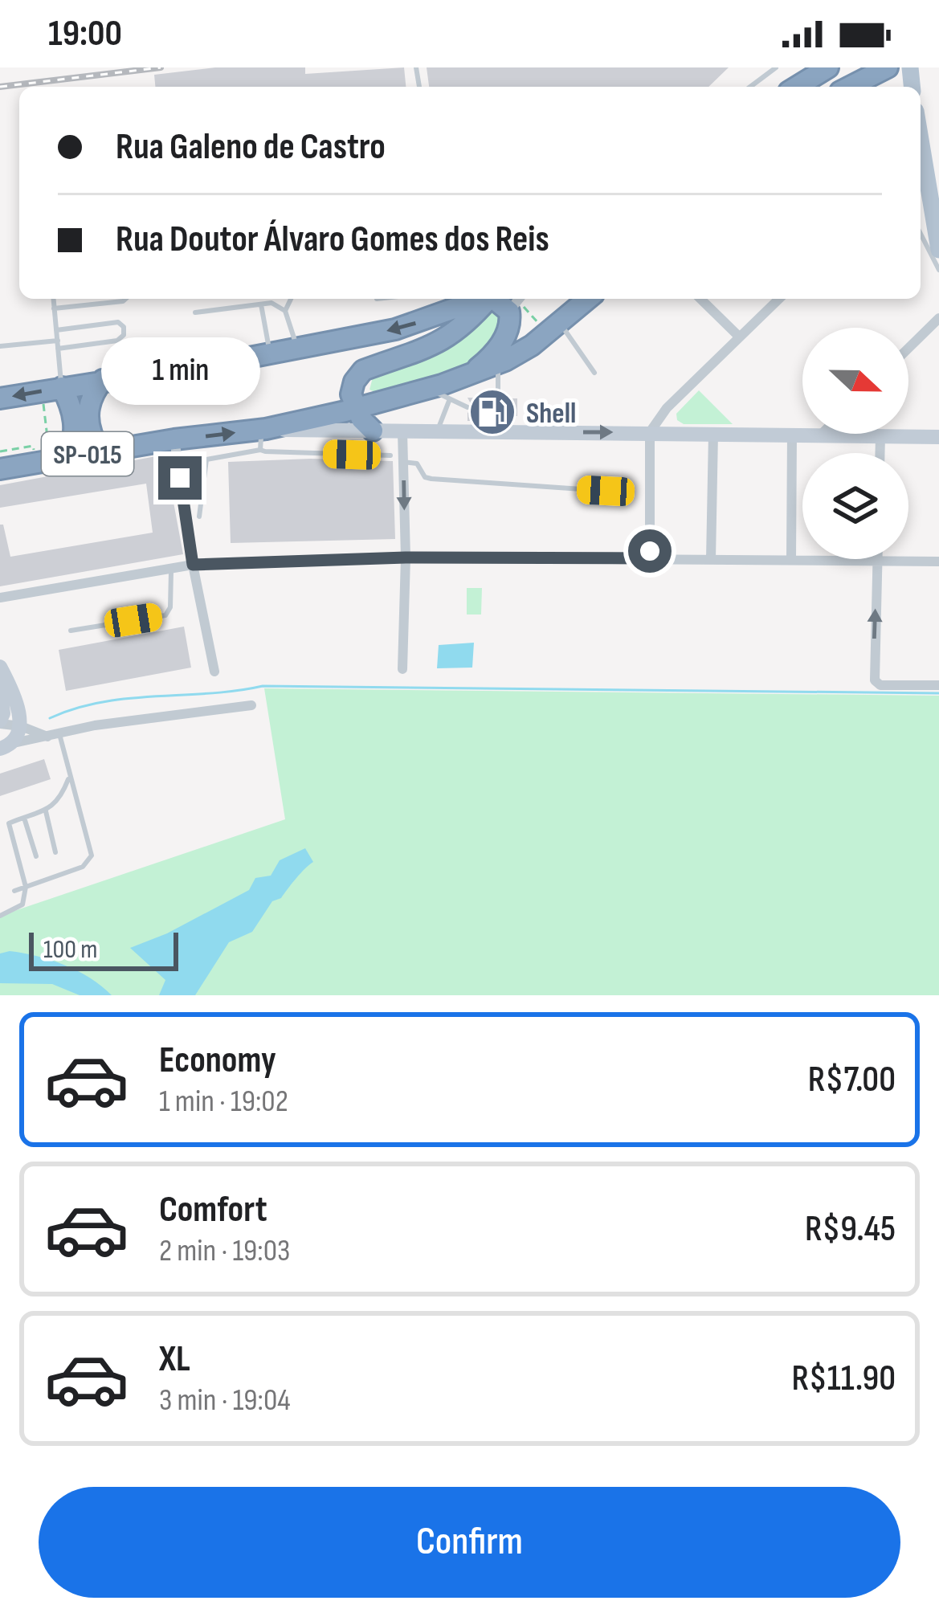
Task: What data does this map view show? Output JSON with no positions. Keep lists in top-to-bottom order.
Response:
{
  "streets": {
    "highway": ["SP-015"]
  },
  "places": {
    "fuel station": ["Shell"]
  },
  "scale_bar": "100 m",
  "north": "right",
  "page": {
    "status": "19:00",
    "banner": ["Rua Galeno de Castro", "Rua Doutor Álvaro Gomes dos Reis"],
    "bubble": "1 min",
    "scale": "100 m",
    "list": [
      {
        "name": "Economy",
        "note": "1 min · 19:02",
        "value": "R$7.00"
      },
      {
        "name": "Comfort",
        "note": "2 min · 19:03",
        "value": "R$9.45"
      },
      {
        "name": "XL",
        "note": "3 min · 19:04",
        "value": "R$11.90"
      }
    ],
    "buttons": "Confirm"
  }
}
